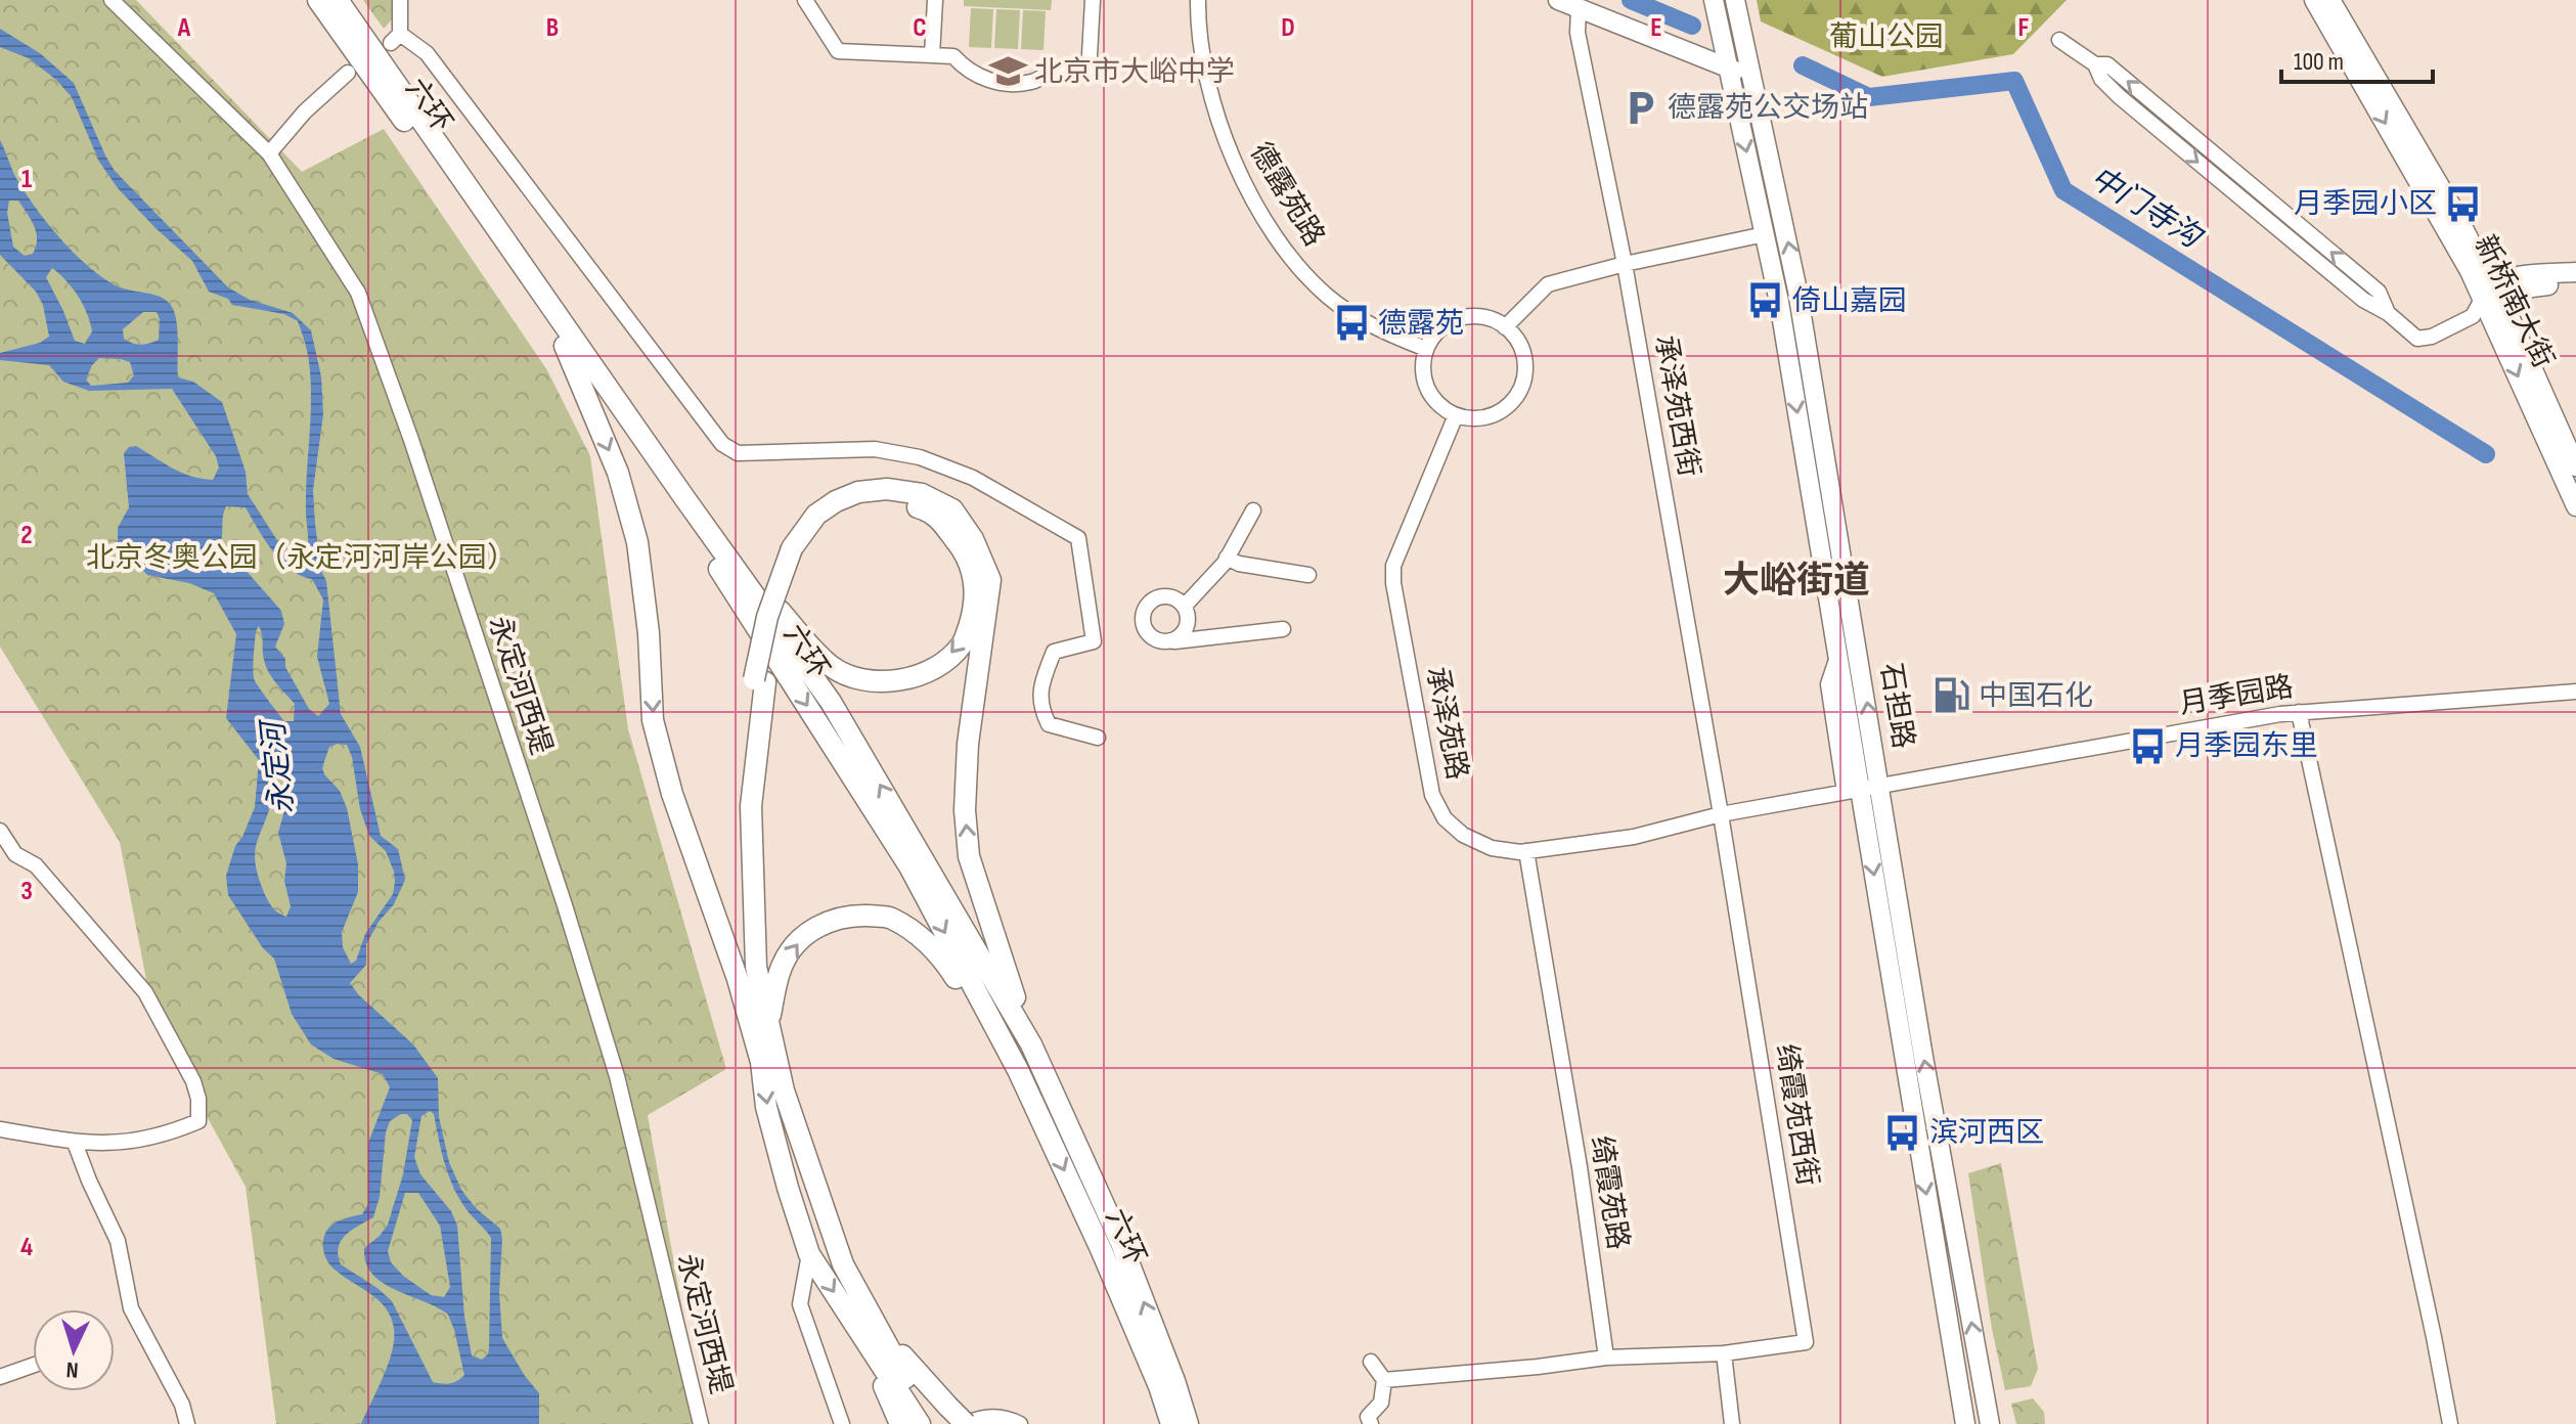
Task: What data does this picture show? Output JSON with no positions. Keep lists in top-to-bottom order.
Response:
{
  "streets": {
    "highway": ["六环"],
    "main road": ["新桥南大街", "石担路"],
    "street": [
      "德露苑路",
      "承泽苑西街",
      "永定河西堤",
      "月季园路",
      "承泽苑路",
      "绮霞苑西街",
      "绮霞苑路"
    ]
  },
  "crossings": [
    ["德露苑路", "承泽苑路"],
    ["承泽苑西街", "承泽苑路"],
    ["承泽苑西街", "绮霞苑西街"],
    ["月季园路", "石担路"],
    ["月季园路", "承泽苑路"],
    ["石担路", "承泽苑路"],
    ["承泽苑路", "绮霞苑西街"],
    ["承泽苑路", "绮霞苑路"]
  ],
  "districts": ["大峪街道"],
  "water": ["中门寺沟", "永定河"],
  "parks": ["葡山公园", "北京冬奥公园（永定河河岸公园）"],
  "places": {
    "school or university": ["北京市大峪中学"],
    "parking": ["德露苑公交场站"],
    "bus stop": [
      "月季园小区",
      "倚山嘉园",
      "德露苑",
      "月季园东里",
      "滨河西区"
    ],
    "fuel station": ["中国石化"]
  },
  "scale_bar": "100 m",
  "north": "bottom",
  "grid": {
    "columns": [
      "A",
      "B",
      "C",
      "D",
      "E",
      "F"
    ],
    "rows": [
      "1",
      "2",
      "3",
      "4"
    ]
  }
}
